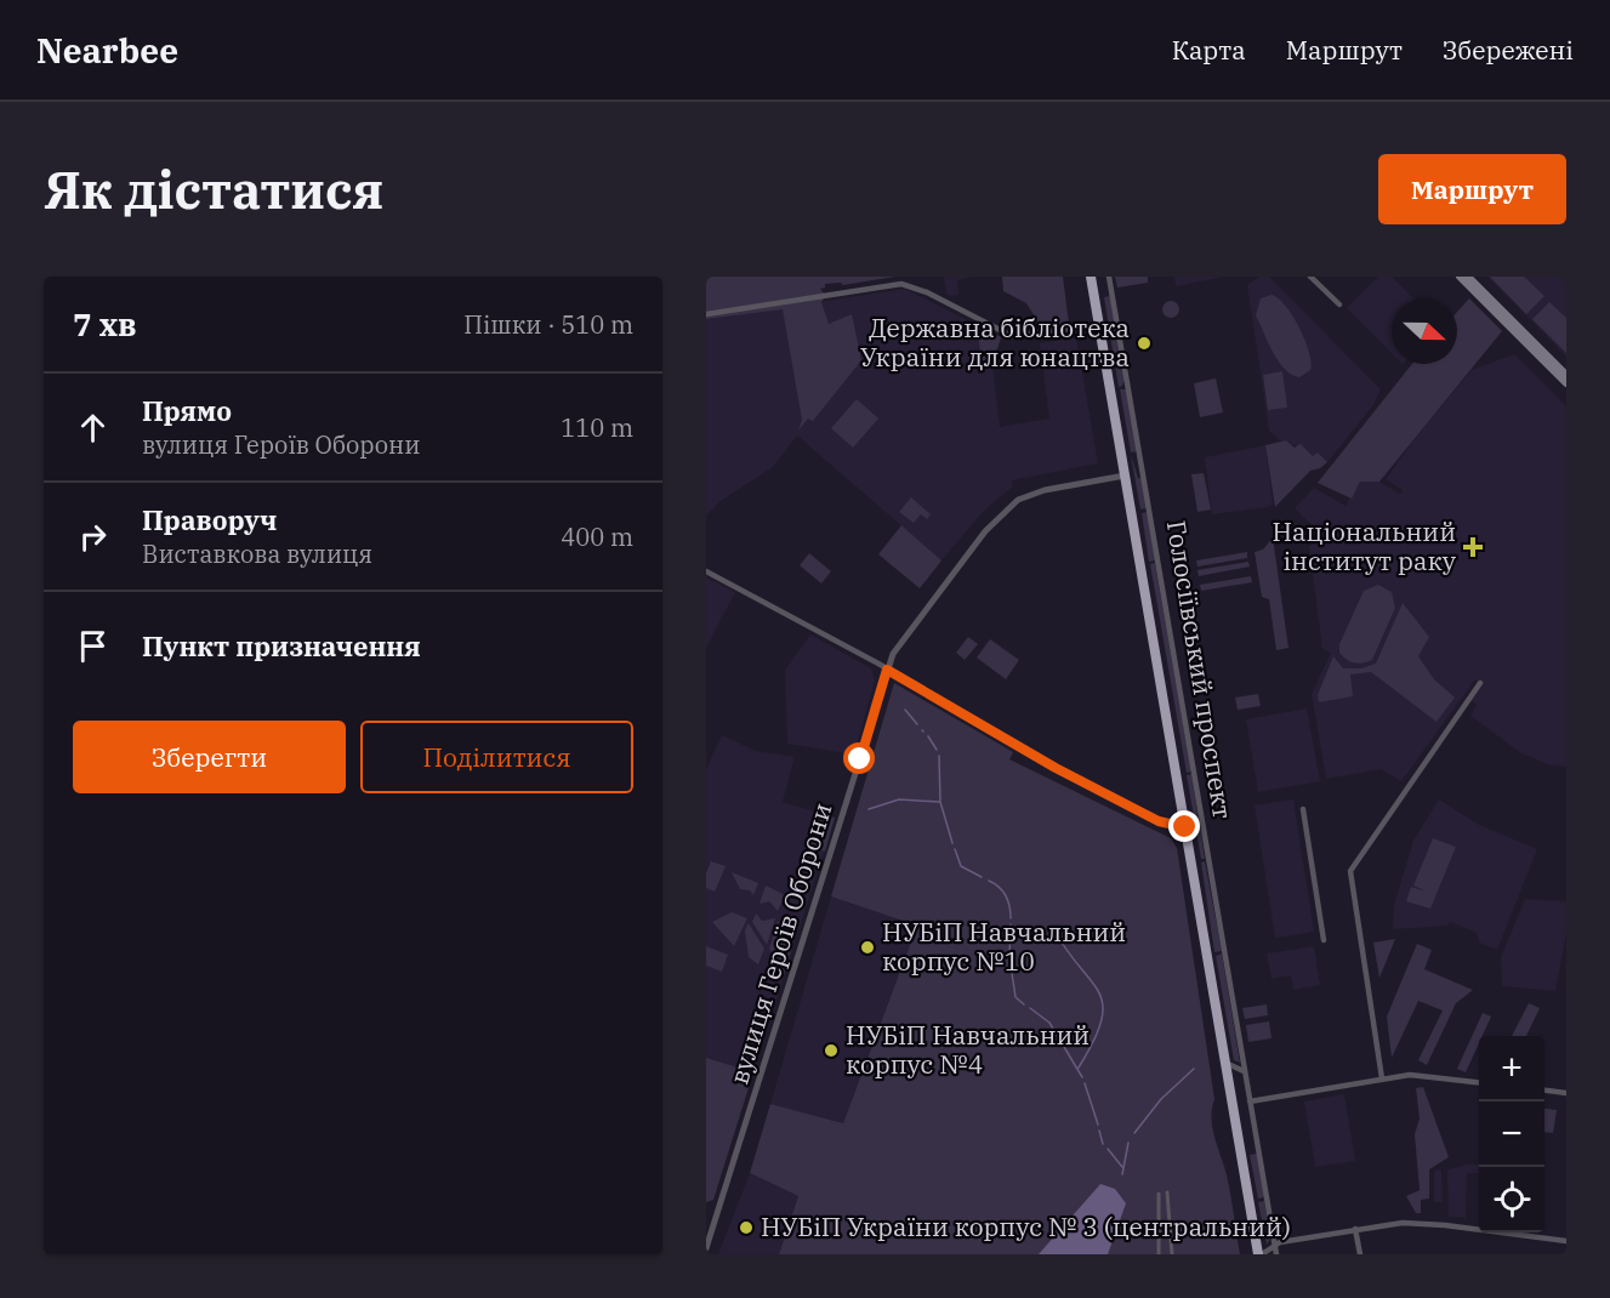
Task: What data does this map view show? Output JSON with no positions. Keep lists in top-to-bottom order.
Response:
{
  "streets": {
    "highway": ["Голосіївський проспект"],
    "street": ["вулиця Героїв Оборони"]
  },
  "crossings": [
    ["Голосіївський проспект", "вулиця Героїв Оборони"]
  ],
  "places": {
    "other": [
      "Державна бібліотека України для юнацтва",
      "НУБіП Навчальний корпус №10",
      "НУБіП Навчальний корпус №4",
      "НУБіП України корпус № 3 (центральний)"
    ],
    "health": ["Національний інститут раку"]
  },
  "north": "right",
  "page": {
    "header": "Nearbee",
    "nav": ["Карта", "Маршрут", "Збережені"],
    "buttons": [
      "Маршрут",
      ["Зберегти", "Поділитися"]
    ],
    "title": "Як дістатися",
    "heading": ["7 хв", "Пішки · 510 m"],
    "list": [
      ["Прямо", "вулиця Героїв Оборони", "110 m"],
      ["Праворуч", "Виставкова вулиця", "400 m"],
      "Пункт призначення"
    ],
    "map_buttons": ["+", "−"]
  }
}
